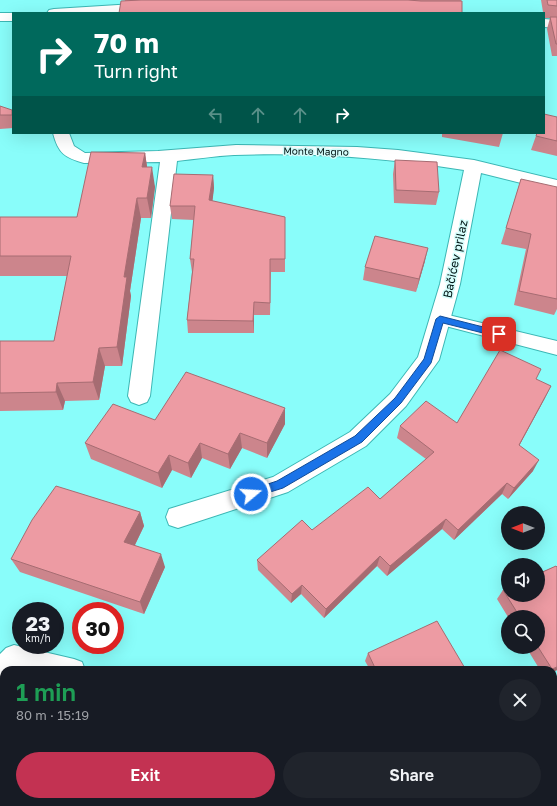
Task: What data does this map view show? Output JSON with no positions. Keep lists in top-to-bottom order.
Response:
{
  "streets": {
    "street": ["Monte Magno", "Bačićev prilaz"]
  },
  "crossings": [
    ["Monte Magno", "Bačićev prilaz"]
  ],
  "north": "left",
  "page": {
    "turn": ["70 m", "Turn right"],
    "speed": "23 km/h",
    "limit": "30",
    "heading": ["1 min", "80 m · 15:19"],
    "buttons": ["Exit", "Share"]
  }
}
